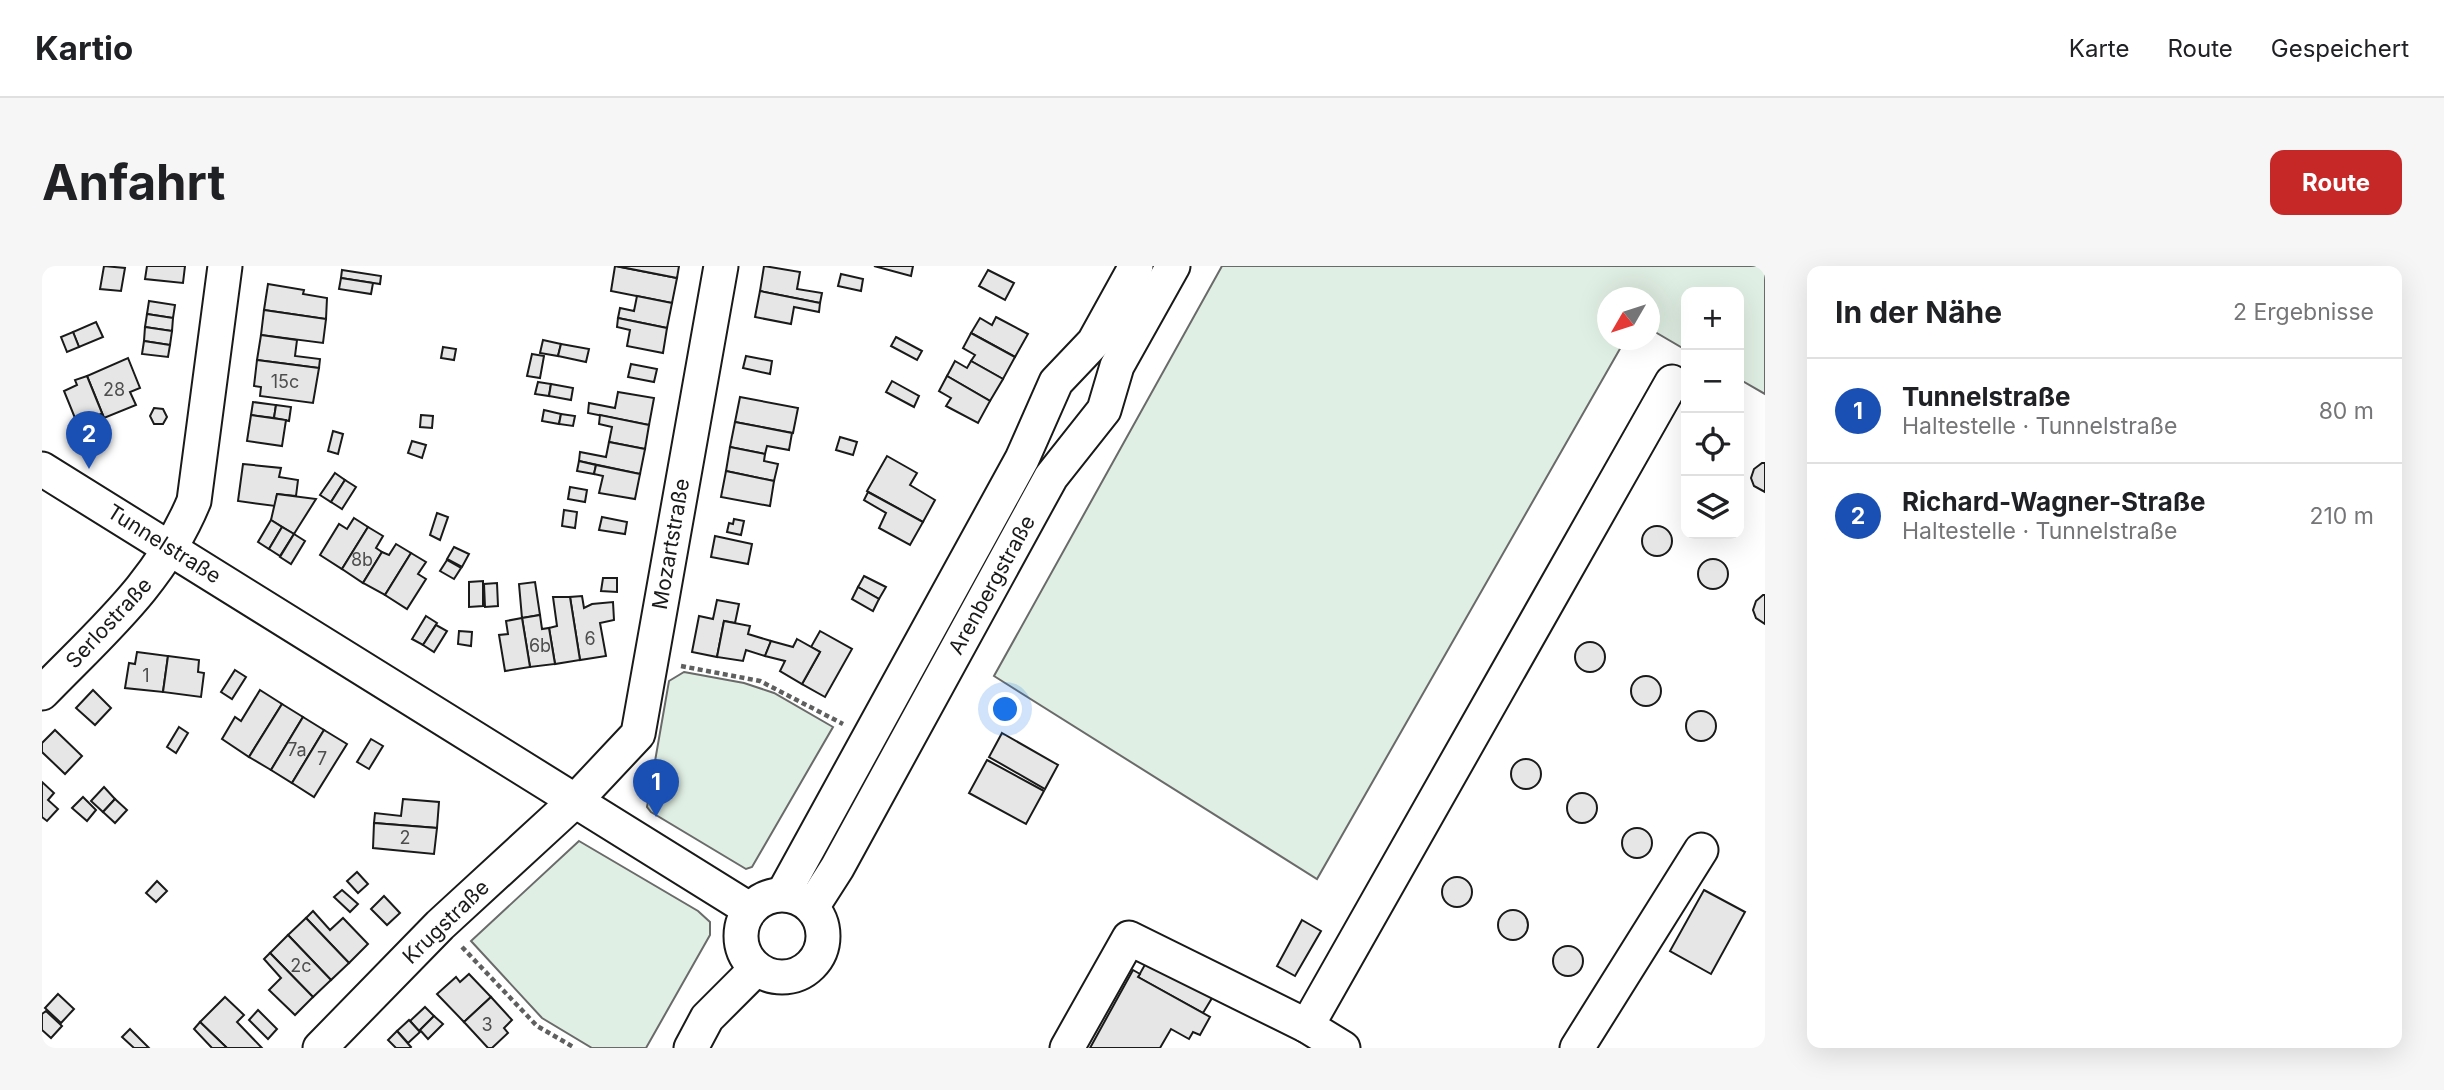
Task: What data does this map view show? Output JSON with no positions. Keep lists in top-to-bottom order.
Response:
{
  "streets": {
    "street": [
      "Tunnelstraße",
      "Mozartstraße",
      "Arenbergstraße",
      "Serlostraße",
      "Krugstraße"
    ]
  },
  "crossings": [
    ["Tunnelstraße", "Mozartstraße"],
    ["Tunnelstraße", "Arenbergstraße"],
    ["Tunnelstraße", "Serlostraße"],
    ["Tunnelstraße", "Krugstraße"],
    ["Mozartstraße", "Krugstraße"]
  ],
  "house_numbers": [
    "15c",
    "28",
    "8b",
    "6",
    "6b",
    "1",
    "7a",
    "7",
    "2",
    "2c",
    "3"
  ],
  "north": "bottom left",
  "page": {
    "header": "Kartio",
    "nav": ["Karte", "Route", "Gespeichert"],
    "buttons": "Route",
    "title": "Anfahrt",
    "heading": ["In der Nähe", "2 Ergebnisse"],
    "map_buttons": ["+", "−"],
    "list": [
      {
        "mark": "1",
        "name": "Tunnelstraße",
        "note": "Haltestelle · Tunnelstraße",
        "value": "80 m"
      },
      {
        "mark": "2",
        "name": "Richard-Wagner-Straße",
        "note": "Haltestelle · Tunnelstraße",
        "value": "210 m"
      }
    ],
    "pins": ["2", "1"]
  }
}
